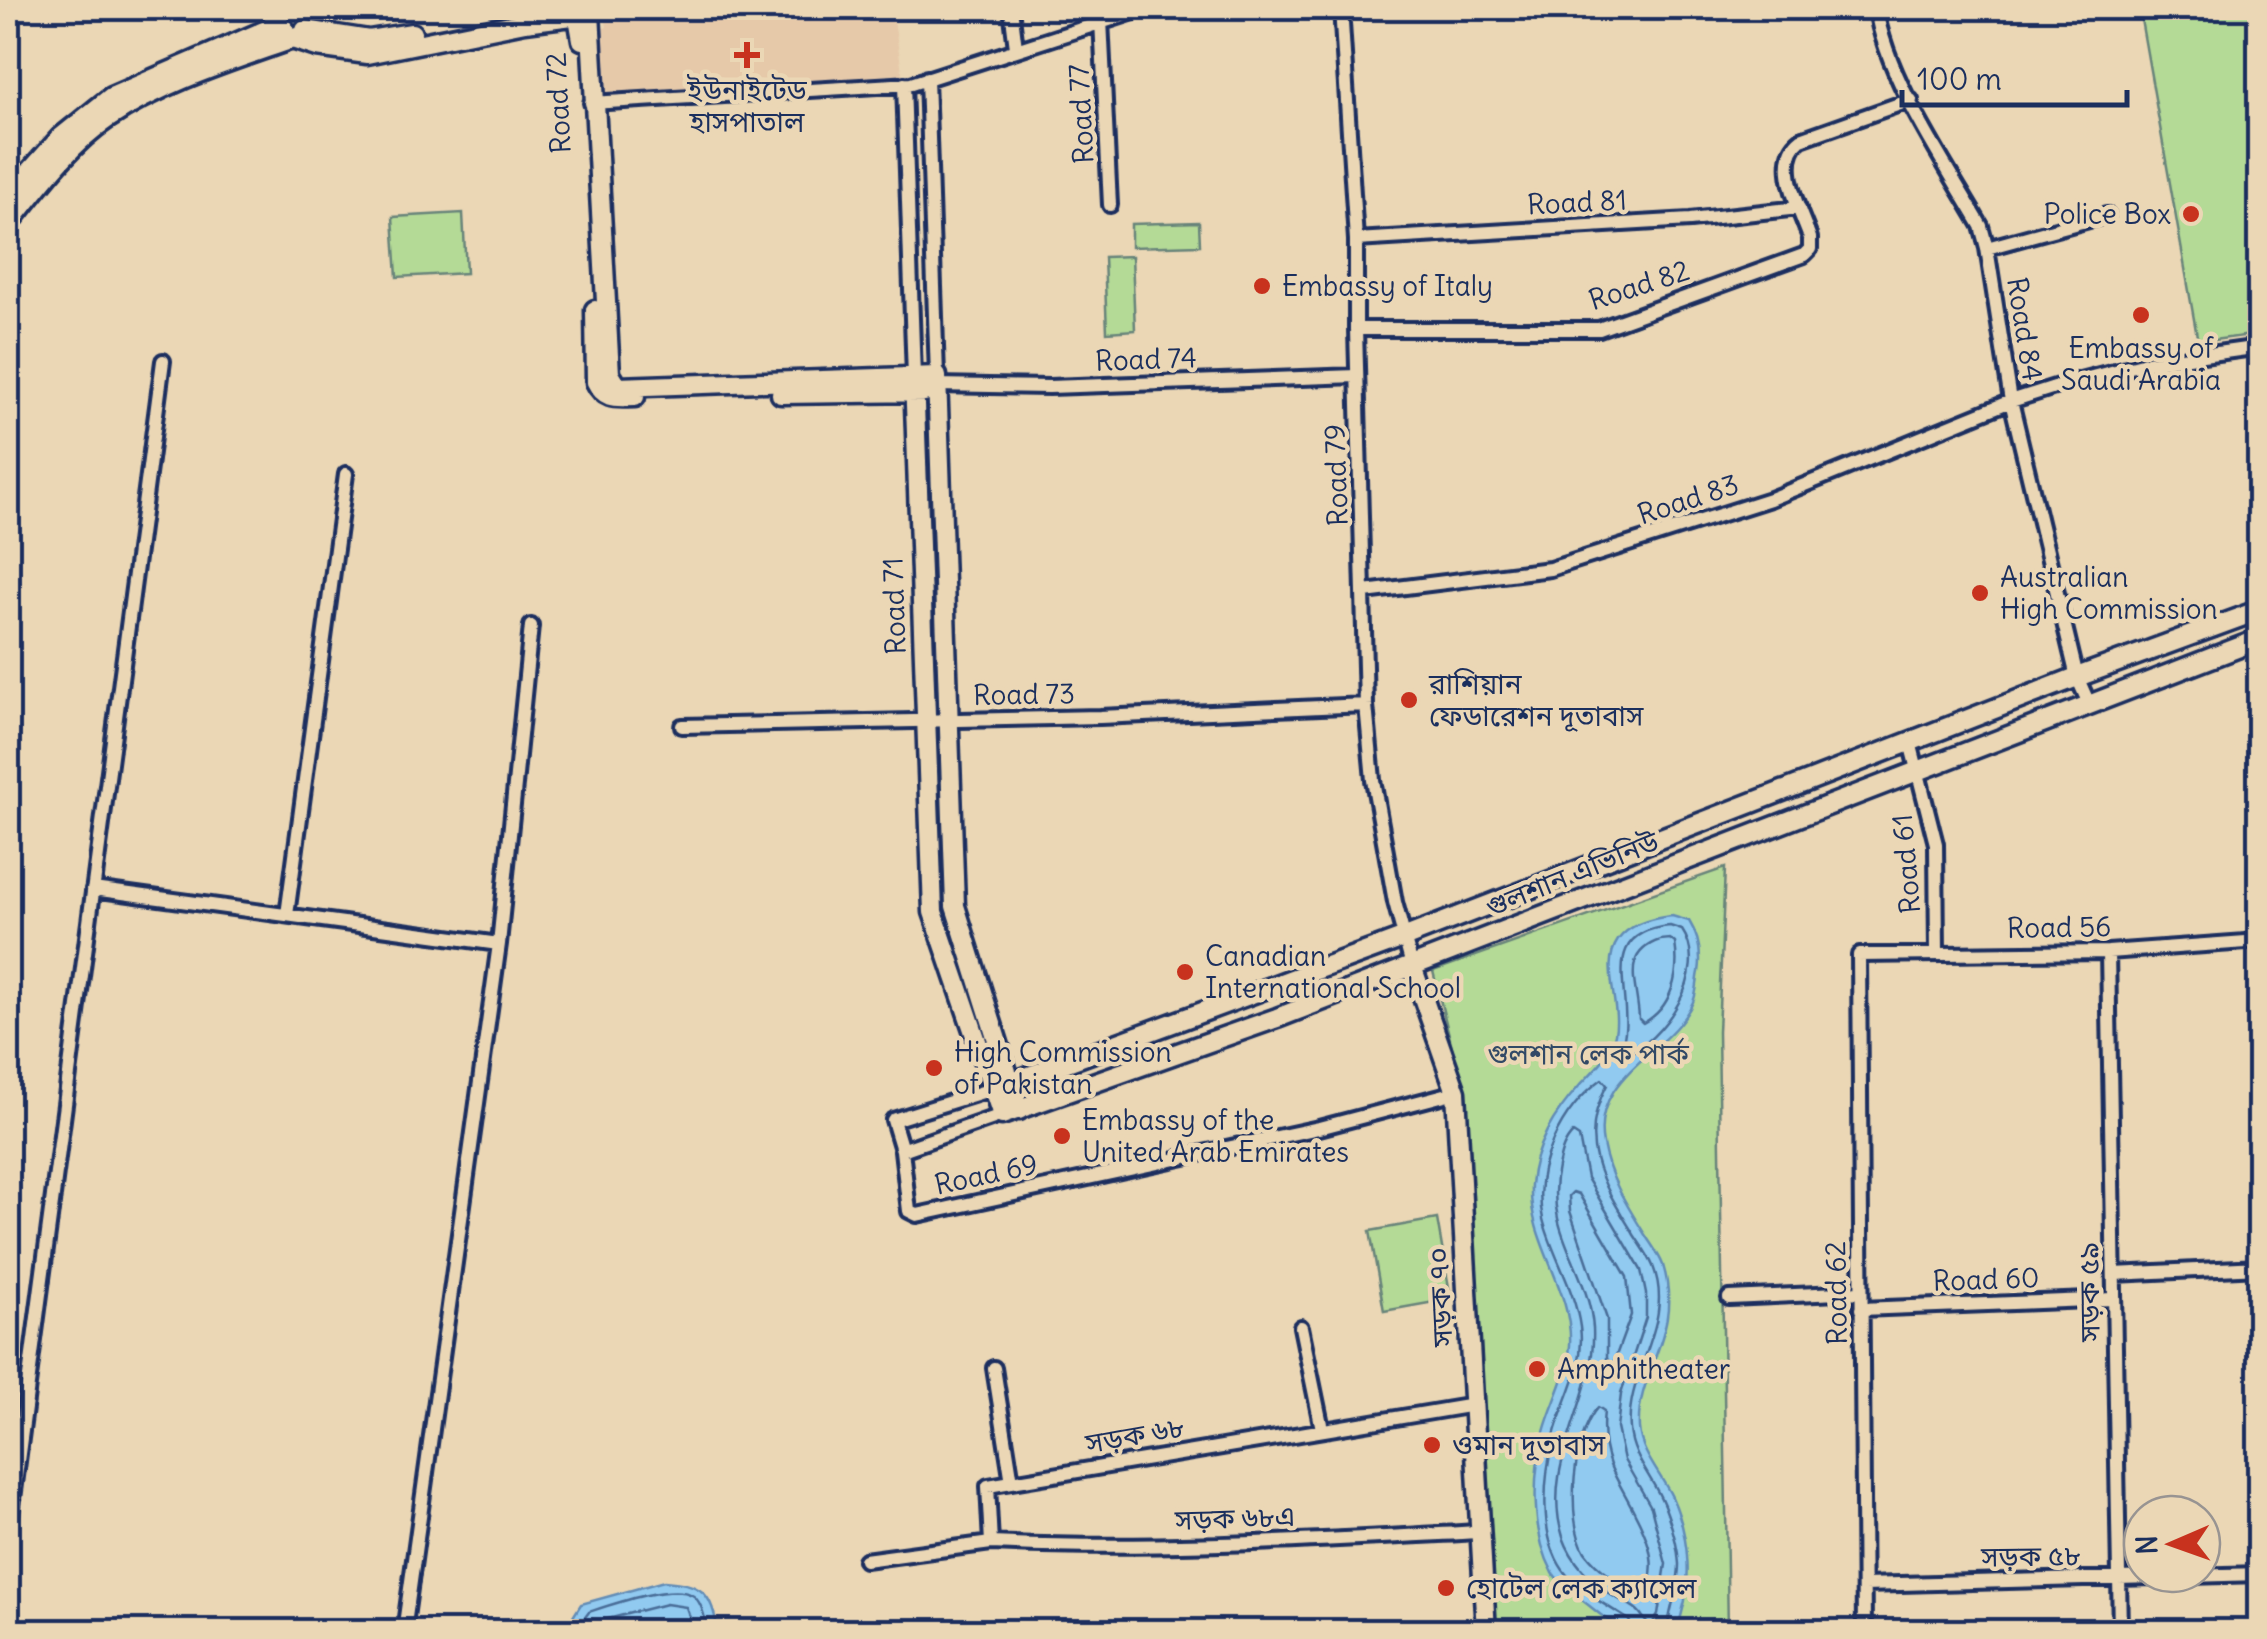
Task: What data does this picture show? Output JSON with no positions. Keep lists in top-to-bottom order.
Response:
{
  "streets": {
    "street": [
      "Road 72",
      "Road 77",
      "Road 81",
      "Road 82",
      "Road 84",
      "Road 74",
      "Road 79",
      "Road 83",
      "Road 71",
      "Road 73",
      "Road 61",
      "গুলশান এভিনিউ",
      "Road 56",
      "Road 69",
      "Road 60",
      "সড়ক ৫৯",
      "Road 62",
      "সড়ক ৭০",
      "সড়ক ৬৮",
      "সড়ক ৬৮এ",
      "সড়ক ৫৮"
    ]
  },
  "crossings": [
    ["Road 72", "Road 74"],
    ["Road 72", "Road 71"],
    ["Road 81", "Road 82"],
    ["Road 81", "Road 79"],
    ["Road 82", "Road 79"],
    ["Road 84", "Road 83"],
    ["Road 84", "গুলশান এভিনিউ"],
    ["Road 74", "Road 79"],
    ["Road 74", "Road 71"],
    ["Road 79", "Road 83"],
    ["Road 79", "Road 73"],
    ["Road 79", "গুলশান এভিনিউ"],
    ["Road 79", "সড়ক ৭০"],
    ["Road 71", "Road 73"],
    ["Road 71", "গুলশান এভিনিউ"],
    ["Road 71", "Road 69"],
    ["Road 61", "গুলশান এভিনিউ"],
    ["Road 61", "Road 56"],
    ["গুলশান এভিনিউ", "Road 69"],
    ["গুলশান এভিনিউ", "সড়ক ৭০"],
    ["Road 56", "সড়ক ৫৯"],
    ["Road 56", "Road 62"],
    ["Road 69", "সড়ক ৭০"],
    ["Road 60", "সড়ক ৫৯"],
    ["Road 60", "Road 62"],
    ["সড়ক ৫৯", "সড়ক ৫৮"],
    ["Road 62", "সড়ক ৫৮"],
    ["সড়ক ৭০", "সড়ক ৬৮"],
    ["সড়ক ৭০", "সড়ক ৬৮এ"]
  ],
  "parks": ["গুলশান লেক পার্ক"],
  "places": {
    "health": ["ইউনাইটেড হাসপাতাল"],
    "other": [
      "Police Box",
      "Embassy of Italy",
      "Embassy of Saudi Arabia",
      "Australian High Commission",
      "রাশিয়ান ফেডারেশন দূতাবাস",
      "Canadian International School",
      "High Commission of Pakistan",
      "Embassy of the United Arab Emirates",
      "Amphitheater",
      "ওমান দূতাবাস",
      "হোটেল লেক ক্যাসেল"
    ]
  },
  "scale_bar": "100 m",
  "north": "left"
}
